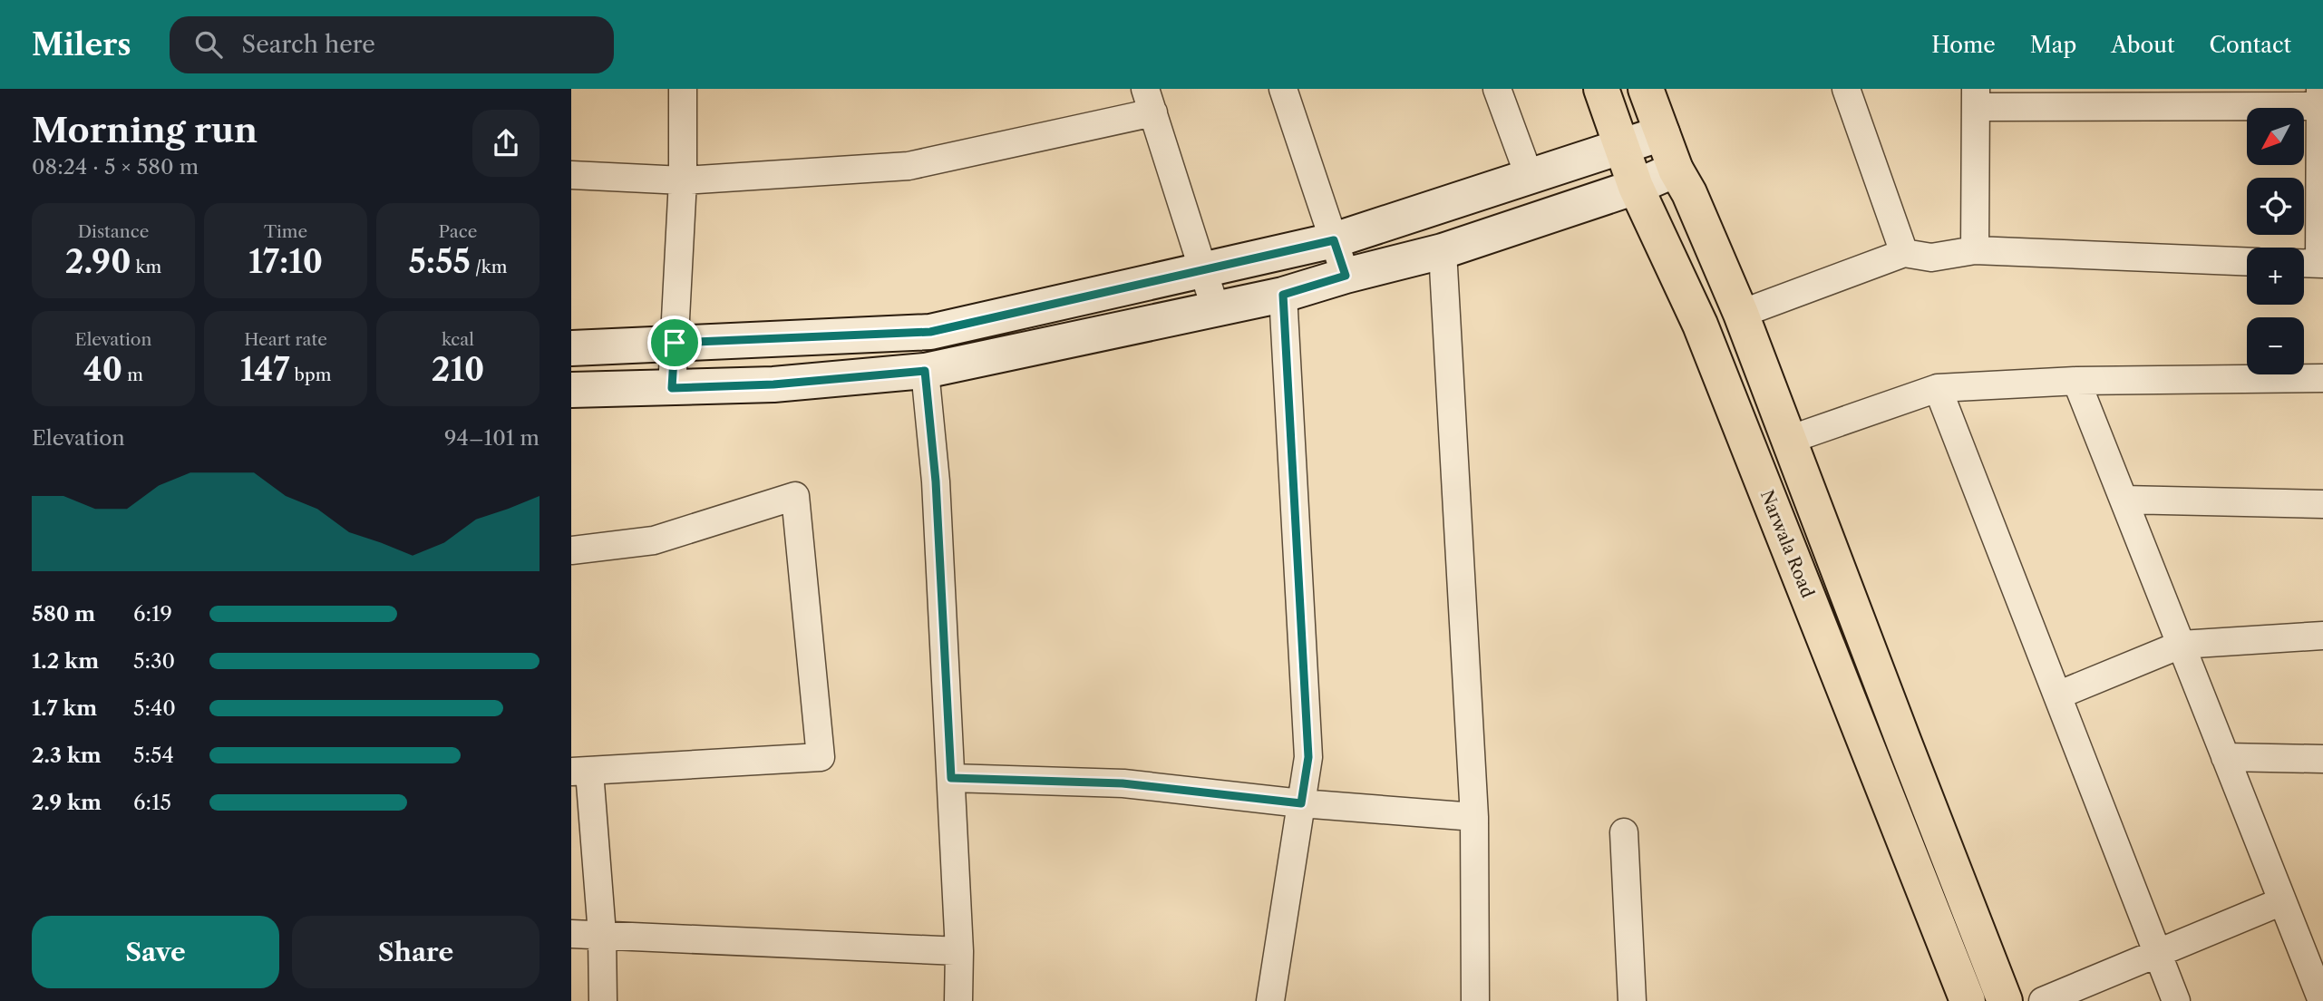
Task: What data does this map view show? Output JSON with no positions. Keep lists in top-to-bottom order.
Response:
{
  "streets": {
    "main road": ["Narwala Road"]
  },
  "north": "bottom left",
  "page": {
    "header": "Milers",
    "search": "Search here",
    "nav": [
      "Home",
      "Map",
      "About",
      "Contact"
    ],
    "heading": ["Morning run", "08:24 · 5 × 580 m"],
    "map_buttons": ["+", "−"],
    "stats": [
      ["Distance", "2.90 km"],
      ["Time", "17:10"],
      ["Pace", "5:55 /km"],
      ["Elevation", "40 m"],
      ["Heart rate", "147 bpm"],
      ["kcal", "210"]
    ],
    "chart": ["Elevation", "94–101 m"],
    "list": [
      {
        "name": "580 m",
        "note": "6:19"
      },
      {
        "name": "1.2 km",
        "note": "5:30"
      },
      {
        "name": "1.7 km",
        "note": "5:40"
      },
      {
        "name": "2.3 km",
        "note": "5:54"
      },
      {
        "name": "2.9 km",
        "note": "6:15"
      }
    ],
    "buttons": ["Save", "Share"]
  }
}
